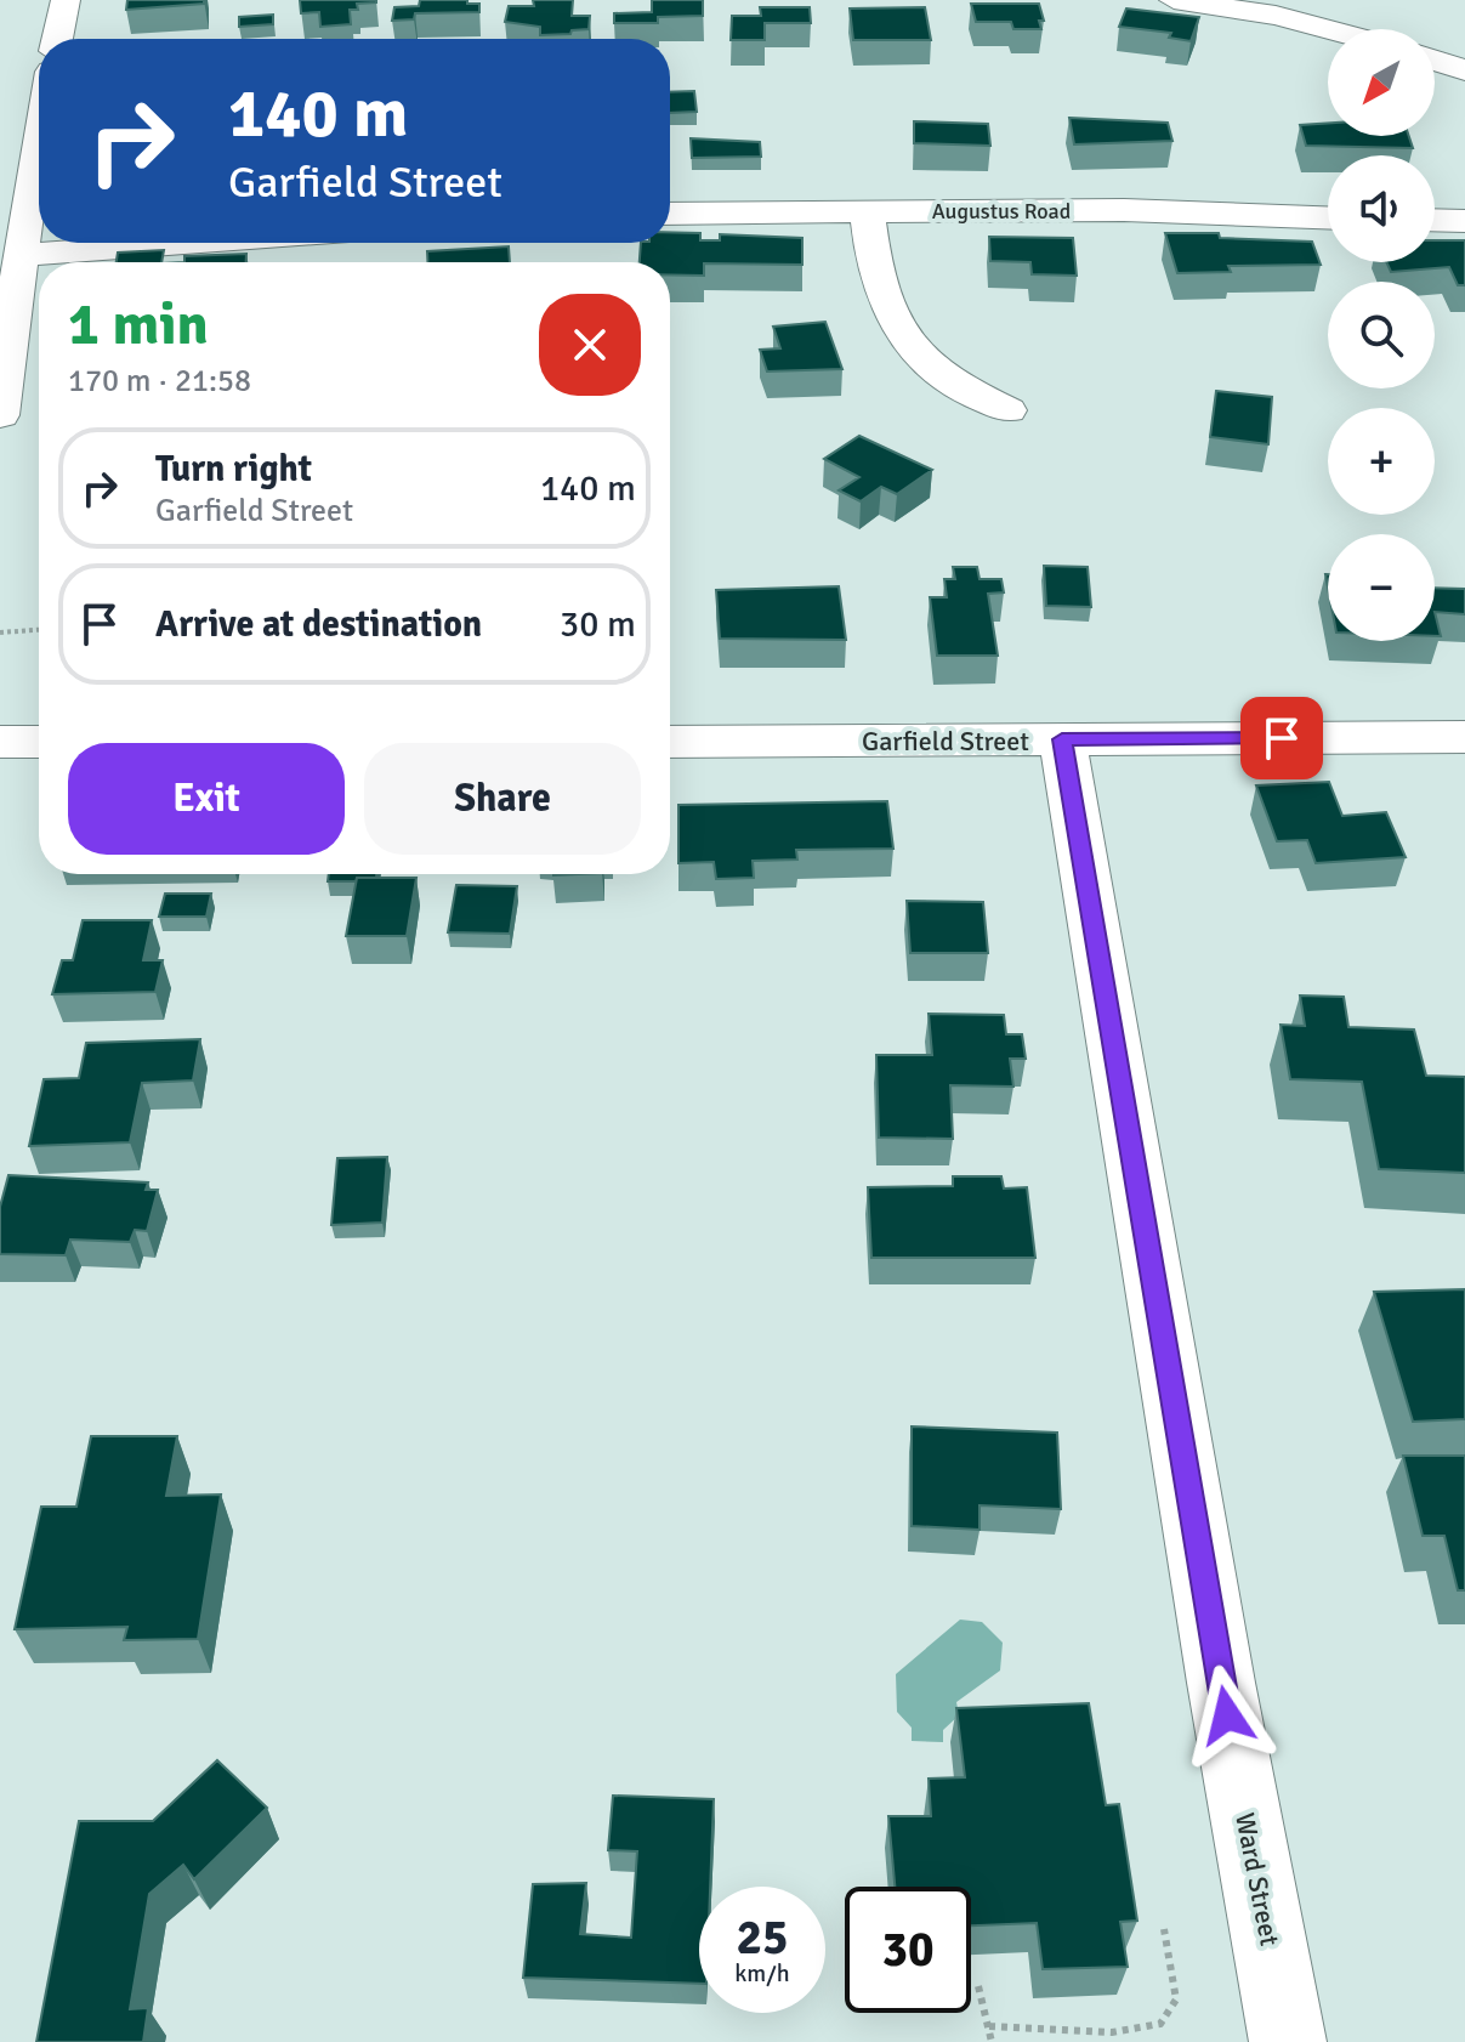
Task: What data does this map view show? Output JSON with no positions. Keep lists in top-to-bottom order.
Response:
{
  "streets": {
    "street": ["Augustus Road", "Garfield Street", "Ward Street"]
  },
  "crossings": [
    ["Garfield Street", "Ward Street"]
  ],
  "north": "bottom left",
  "page": {
    "map_buttons": ["+", "−"],
    "turn": ["140 m", "Garfield Street"],
    "heading": ["1 min", "170 m · 21:58"],
    "list": [
      {
        "name": "Turn right",
        "note": "Garfield Street",
        "value": "140 m"
      },
      {
        "name": "Arrive at destination",
        "value": "30 m"
      }
    ],
    "buttons": ["Exit", "Share"],
    "speed": "25 km/h",
    "limit": "30"
  }
}
